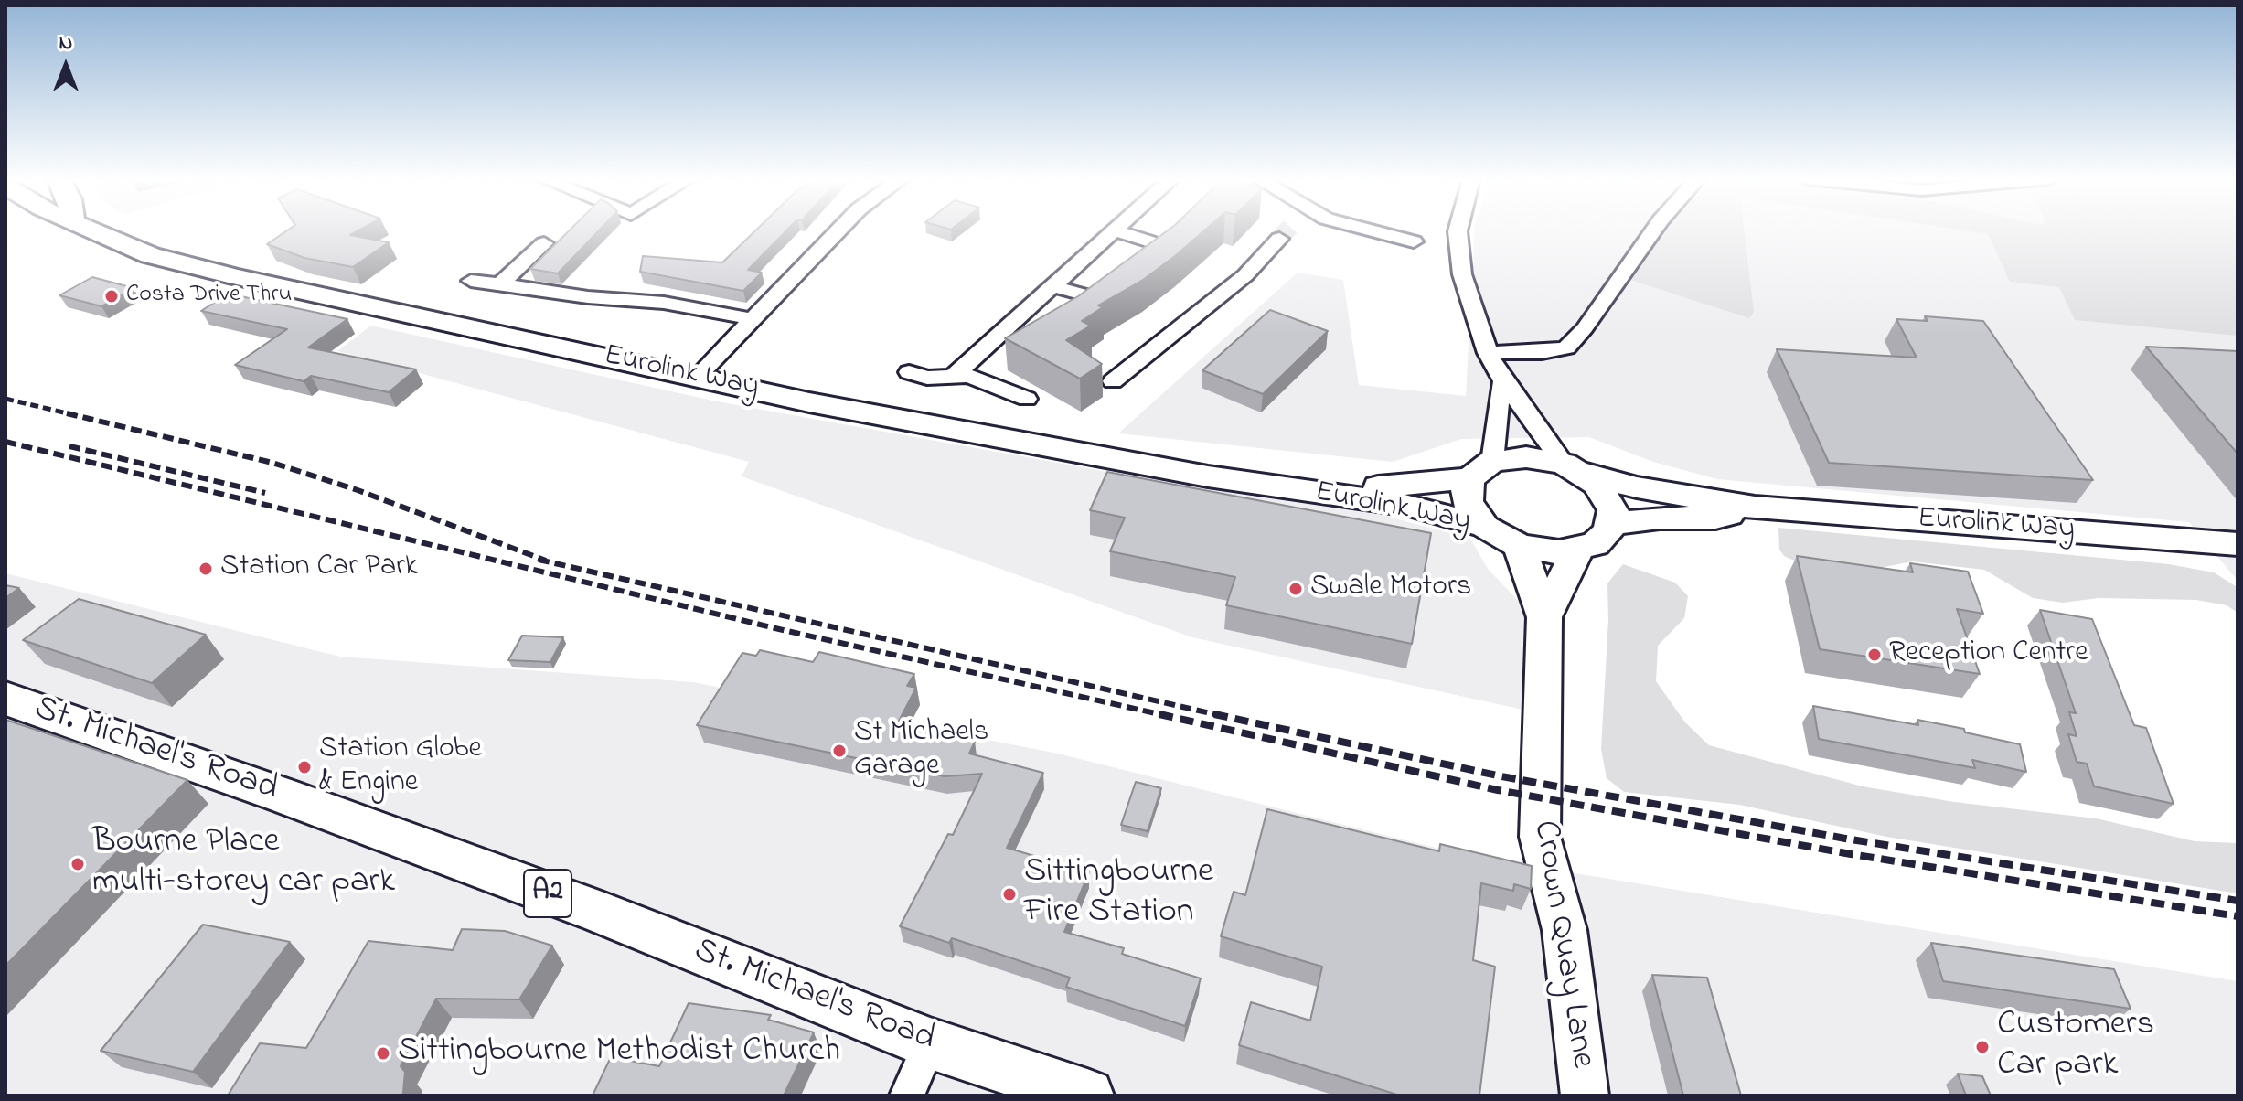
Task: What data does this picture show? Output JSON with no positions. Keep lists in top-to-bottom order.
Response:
{
  "streets": {
    "main road": [
      "Eurolink Way",
      "St. Michael's Road",
      "A2",
      "Crown Quay Lane"
    ]
  },
  "crossings": [
    ["Eurolink Way", "Crown Quay Lane"]
  ],
  "places": [
    "Costa Drive Thru",
    "Station Car Park",
    "Swale Motors",
    "Reception Centre",
    "St Michaels Garage",
    "Station Globe & Engine",
    "Bourne Place multi-storey car park",
    "Sittingbourne Fire Station",
    "Customers Car park",
    "Sittingbourne Methodist Church"
  ],
  "north": "top"
}
